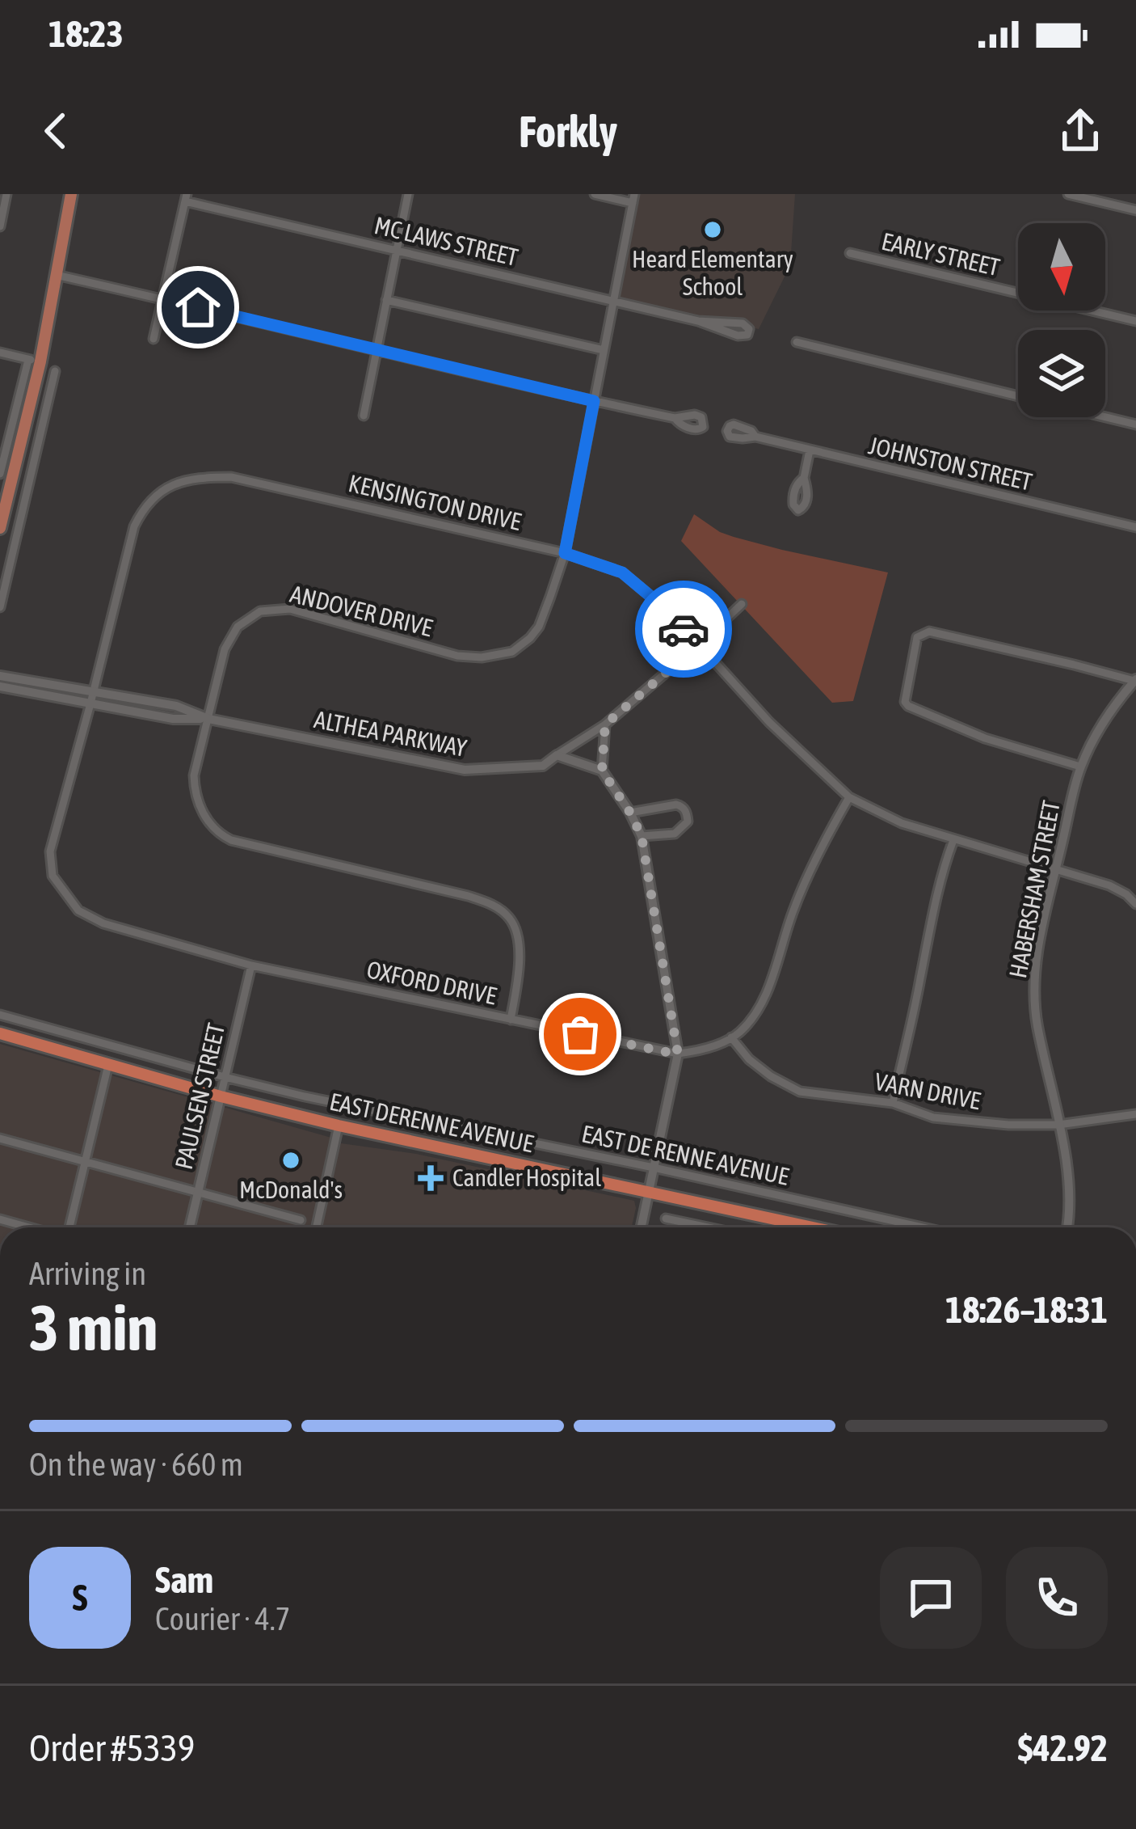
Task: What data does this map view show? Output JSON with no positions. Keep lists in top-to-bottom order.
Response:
{
  "streets": {
    "highway": ["EAST DERENNE AVENUE"],
    "street": [
      "MC LAWS STREET",
      "EARLY STREET",
      "JOHNSTON STREET",
      "KENSINGTON DRIVE",
      "ANDOVER DRIVE",
      "ALTHEA PARKWAY",
      "HABERSHAM STREET",
      "OXFORD DRIVE",
      "VARN DRIVE",
      "PAULSEN STREET",
      "EAST DE RENNE AVENUE"
    ]
  },
  "crossings": [
    ["MC LAWS STREET", "ANDOVER DRIVE"],
    ["KENSINGTON DRIVE", "ANDOVER DRIVE"],
    ["KENSINGTON DRIVE", "ALTHEA PARKWAY"],
    ["KENSINGTON DRIVE", "HABERSHAM STREET"],
    ["KENSINGTON DRIVE", "OXFORD DRIVE"],
    ["ANDOVER DRIVE", "ALTHEA PARKWAY"],
    ["ANDOVER DRIVE", "OXFORD DRIVE"],
    ["ALTHEA PARKWAY", "OXFORD DRIVE"],
    ["HABERSHAM STREET", "VARN DRIVE"],
    ["OXFORD DRIVE", "VARN DRIVE"],
    ["OXFORD DRIVE", "PAULSEN STREET"],
    ["PAULSEN STREET", "EAST DERENNE AVENUE"],
    ["PAULSEN STREET", "EAST DE RENNE AVENUE"]
  ],
  "places": {
    "other": ["Heard Elementary School", "McDonald's"],
    "health": ["Candler Hospital"]
  },
  "north": "bottom",
  "page": {
    "status": "18:23",
    "header": "Forkly",
    "heading": ["3 min", "Arriving in", "18:26–18:31"],
    "panel": [
      "Sam",
      "Courier · 4.7",
      "Order #5339",
      "$42.92"
    ],
    "bar": "On the way · 660 m",
    "round": "S"
  }
}
